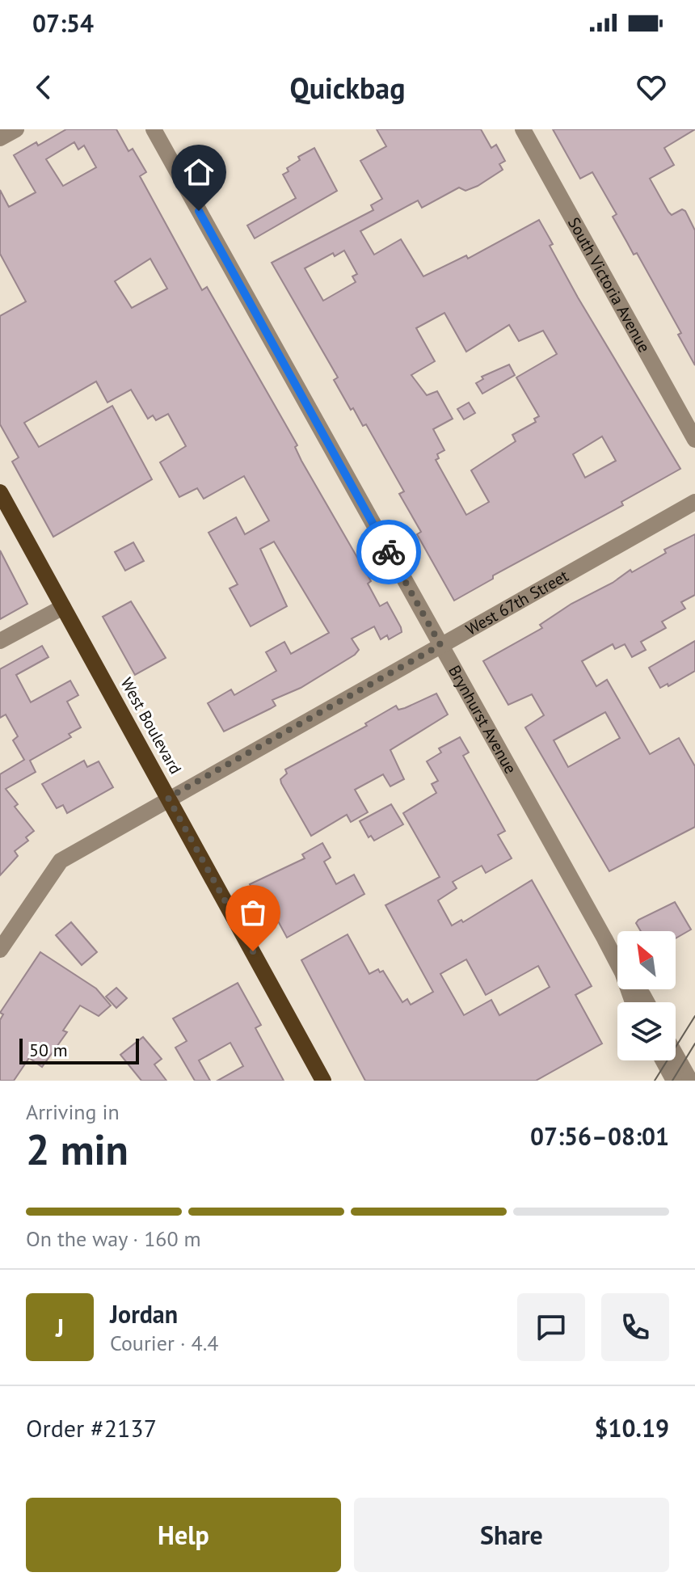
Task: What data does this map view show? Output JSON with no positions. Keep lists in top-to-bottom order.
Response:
{
  "streets": {
    "main road": ["West Boulevard"],
    "street": ["South Victoria Avenue", "West 67th Street", "Brynhurst Avenue"]
  },
  "crossings": [
    ["West 67th Street", "Brynhurst Avenue"],
    ["West 67th Street", "West Boulevard"]
  ],
  "scale_bar": "50 m",
  "north": "top left",
  "page": {
    "status": "07:54",
    "header": "Quickbag",
    "scale": "50 m",
    "heading": ["2 min", "Arriving in", "07:56–08:01"],
    "panel": [
      "Jordan",
      "Courier · 4.4",
      "Order #2137",
      "$10.19"
    ],
    "bar": "On the way · 160 m",
    "round": "J",
    "buttons": ["Help", "Share"]
  }
}
